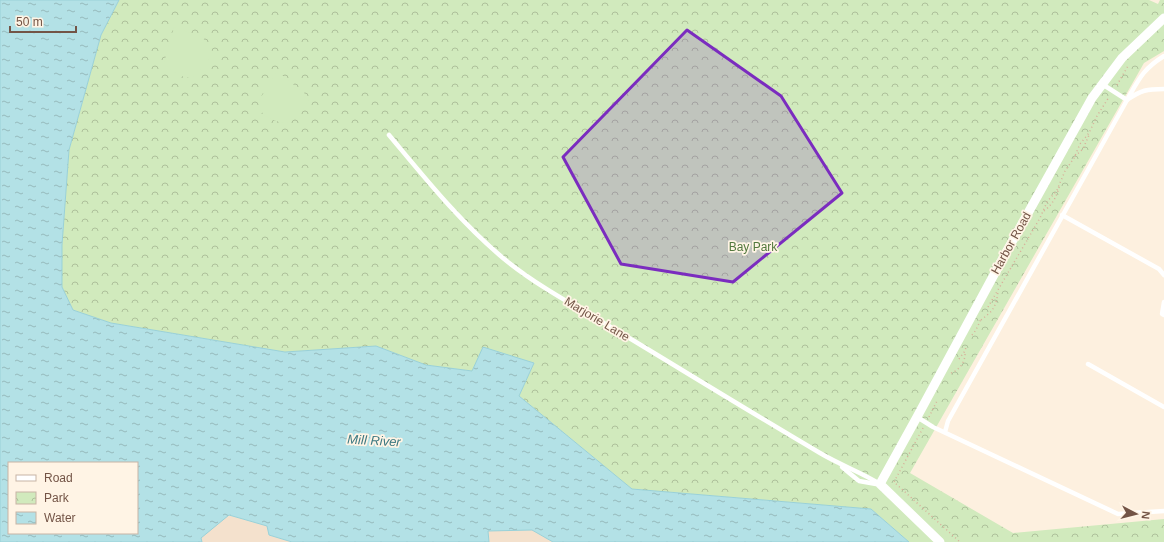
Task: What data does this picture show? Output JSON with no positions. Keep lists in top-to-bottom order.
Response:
{
  "streets": {
    "street": ["Harbor Road", "Marjorie Lane"]
  },
  "crossings": [
    ["Harbor Road", "Marjorie Lane"]
  ],
  "water": ["Mill River"],
  "parks": ["Bay Park"],
  "legend": ["Road", "Park", "Water"],
  "scale_bar": "50 m",
  "north": "right"
}
